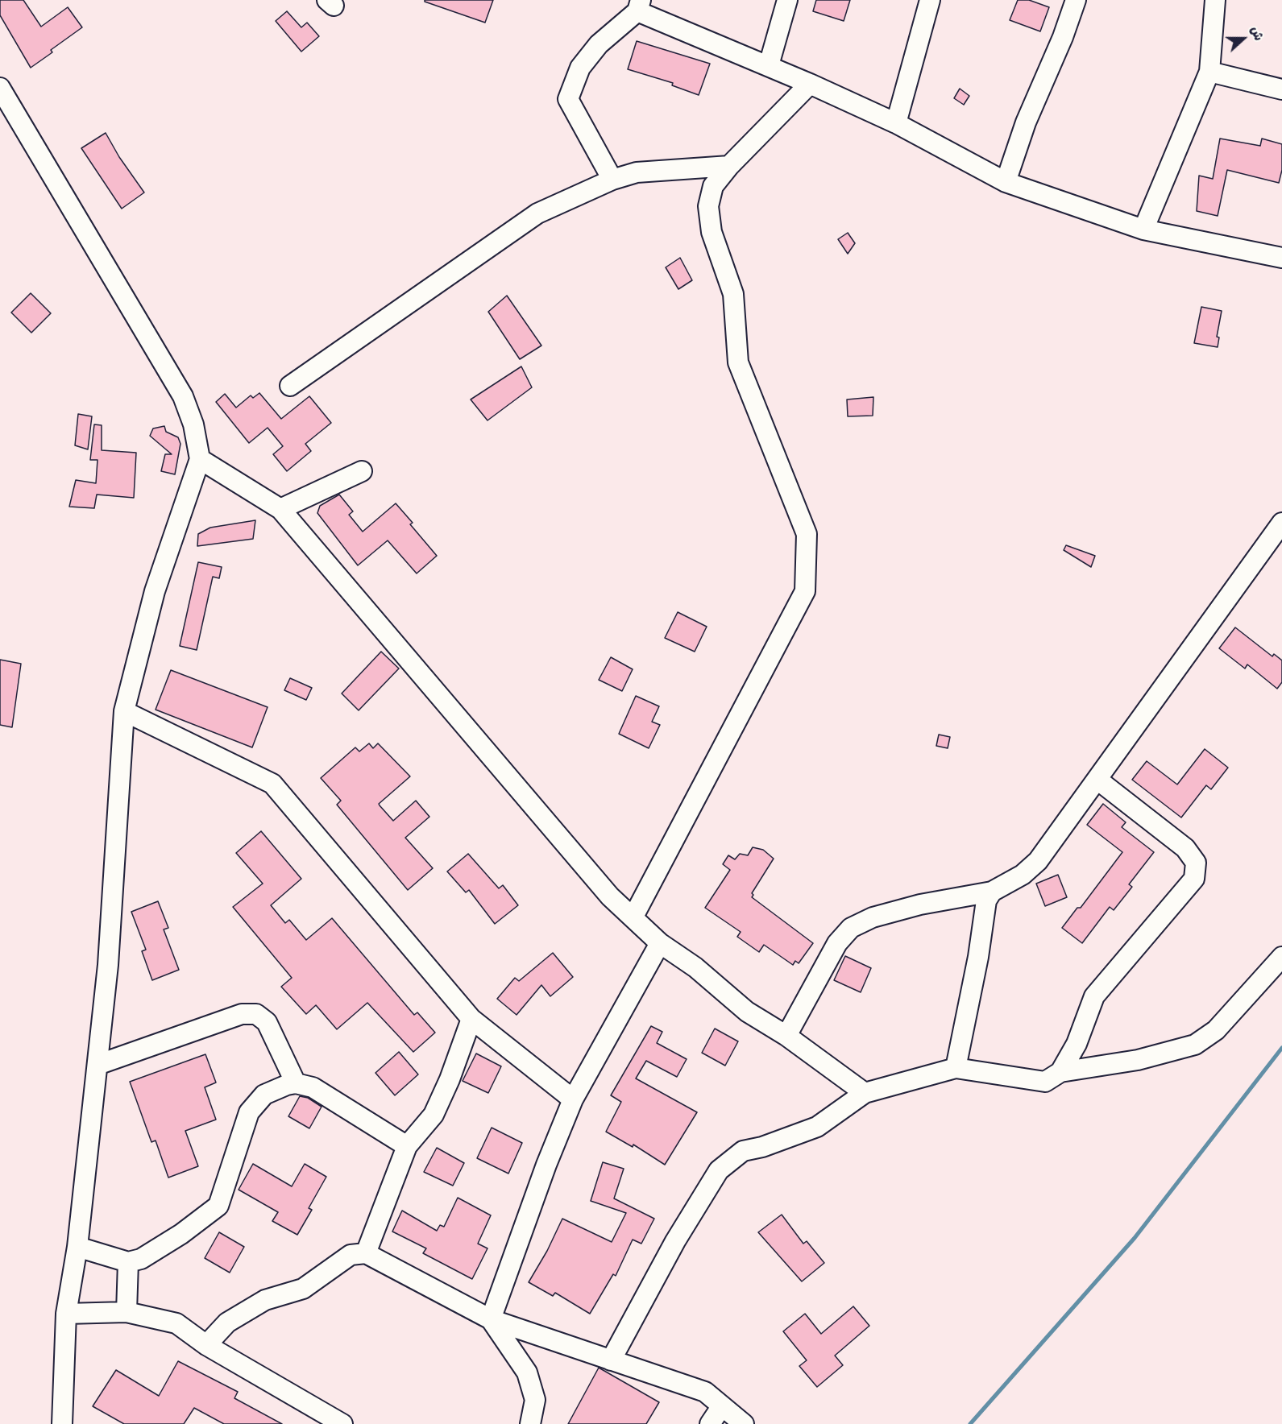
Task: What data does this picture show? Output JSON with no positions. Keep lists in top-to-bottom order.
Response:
{
  "north": "right"
}
